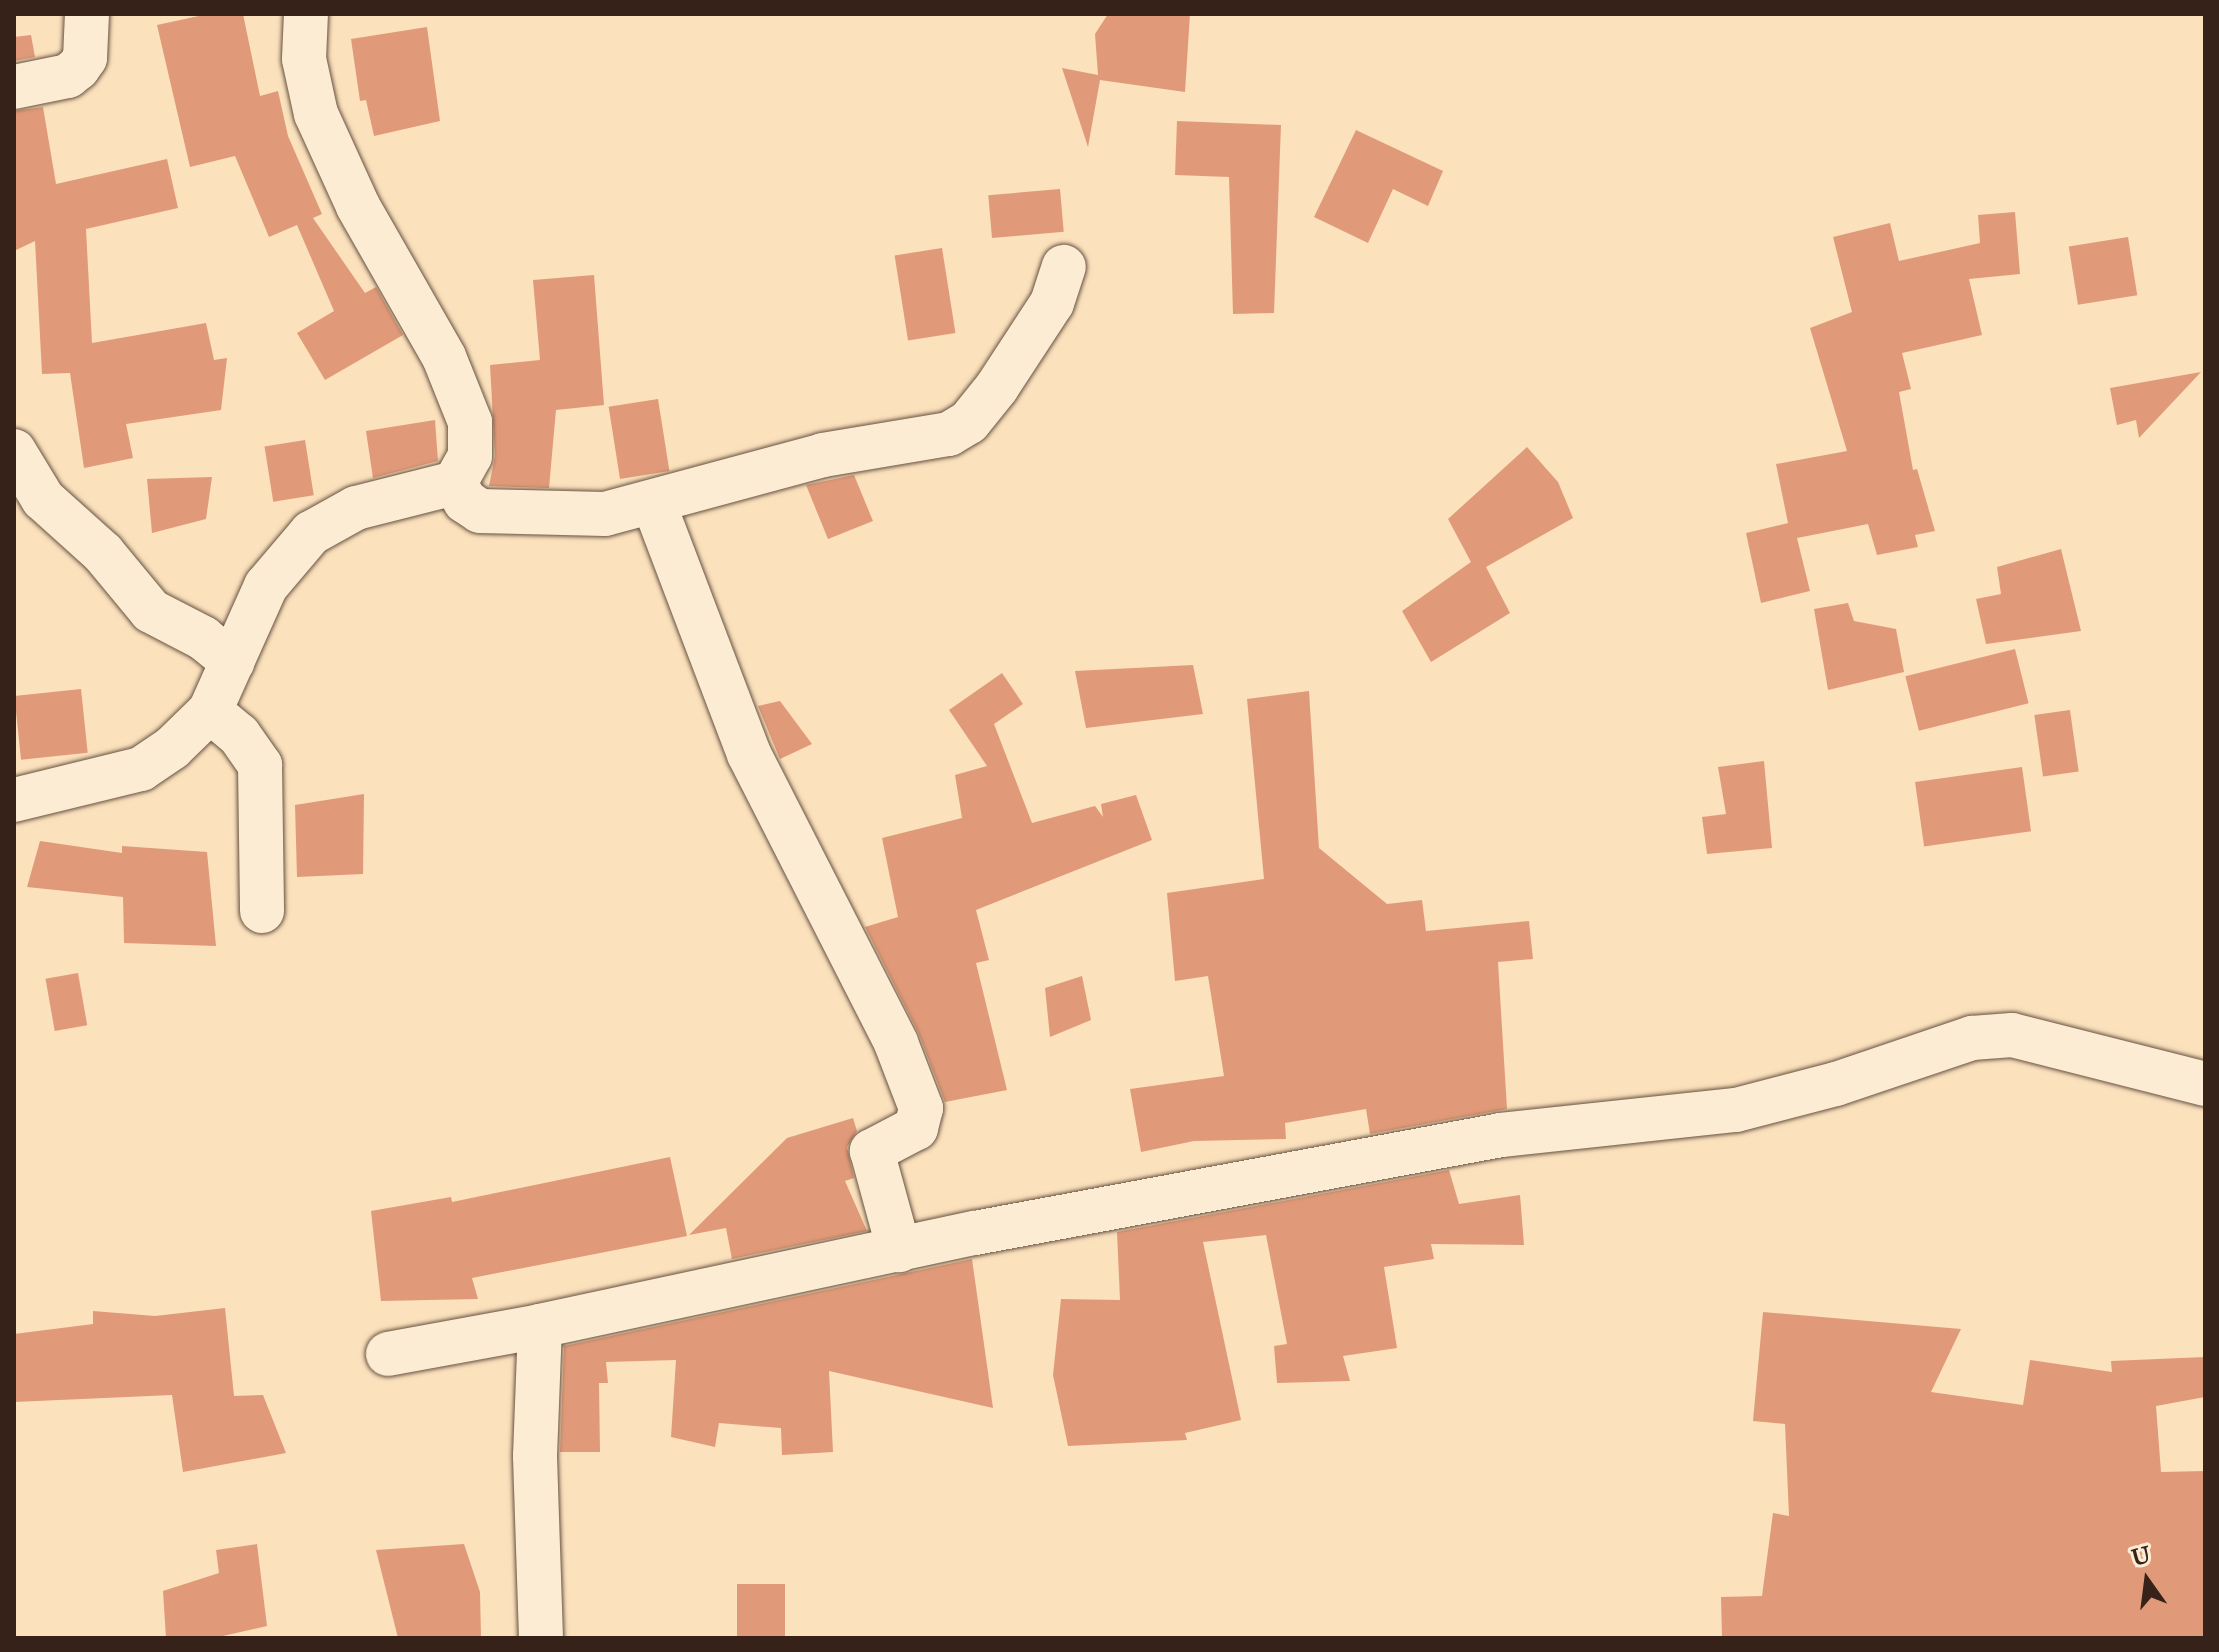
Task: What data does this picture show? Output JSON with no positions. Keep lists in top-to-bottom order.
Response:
{
  "north": "top"
}
